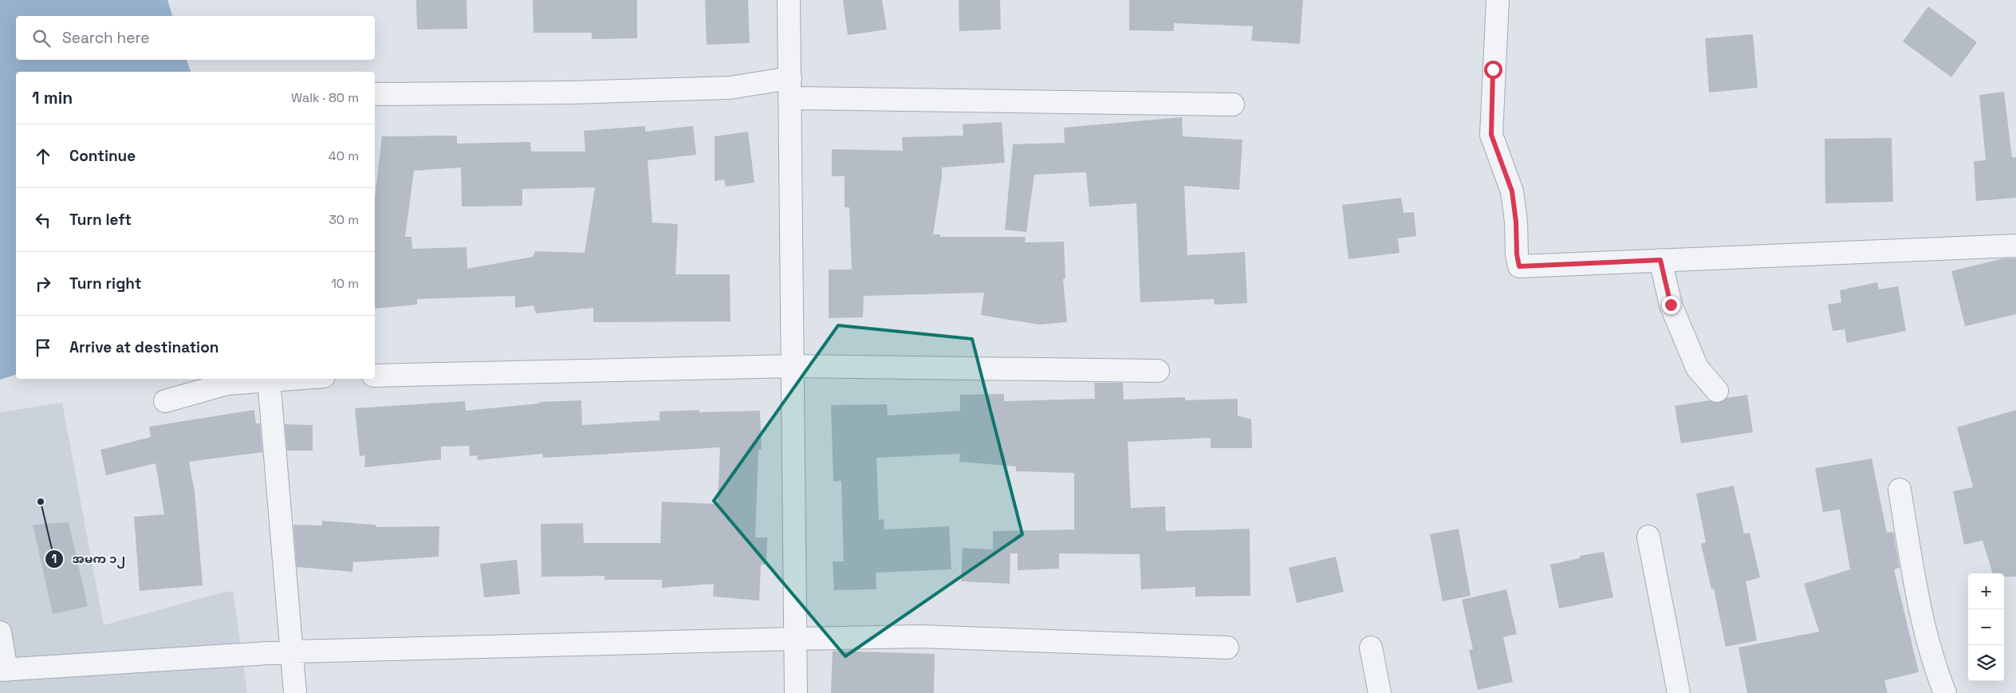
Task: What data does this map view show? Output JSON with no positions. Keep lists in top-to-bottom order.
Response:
{
  "places": ["အမက ၁၂"],
  "page": {
    "search": "Search here",
    "heading": ["1 min", "Walk · 80 m"],
    "list": [
      ["Continue", "40 m"],
      ["Turn left", "30 m"],
      ["Turn right", "10 m"],
      "Arrive at destination"
    ],
    "map_buttons": ["+", "−"]
  }
}
